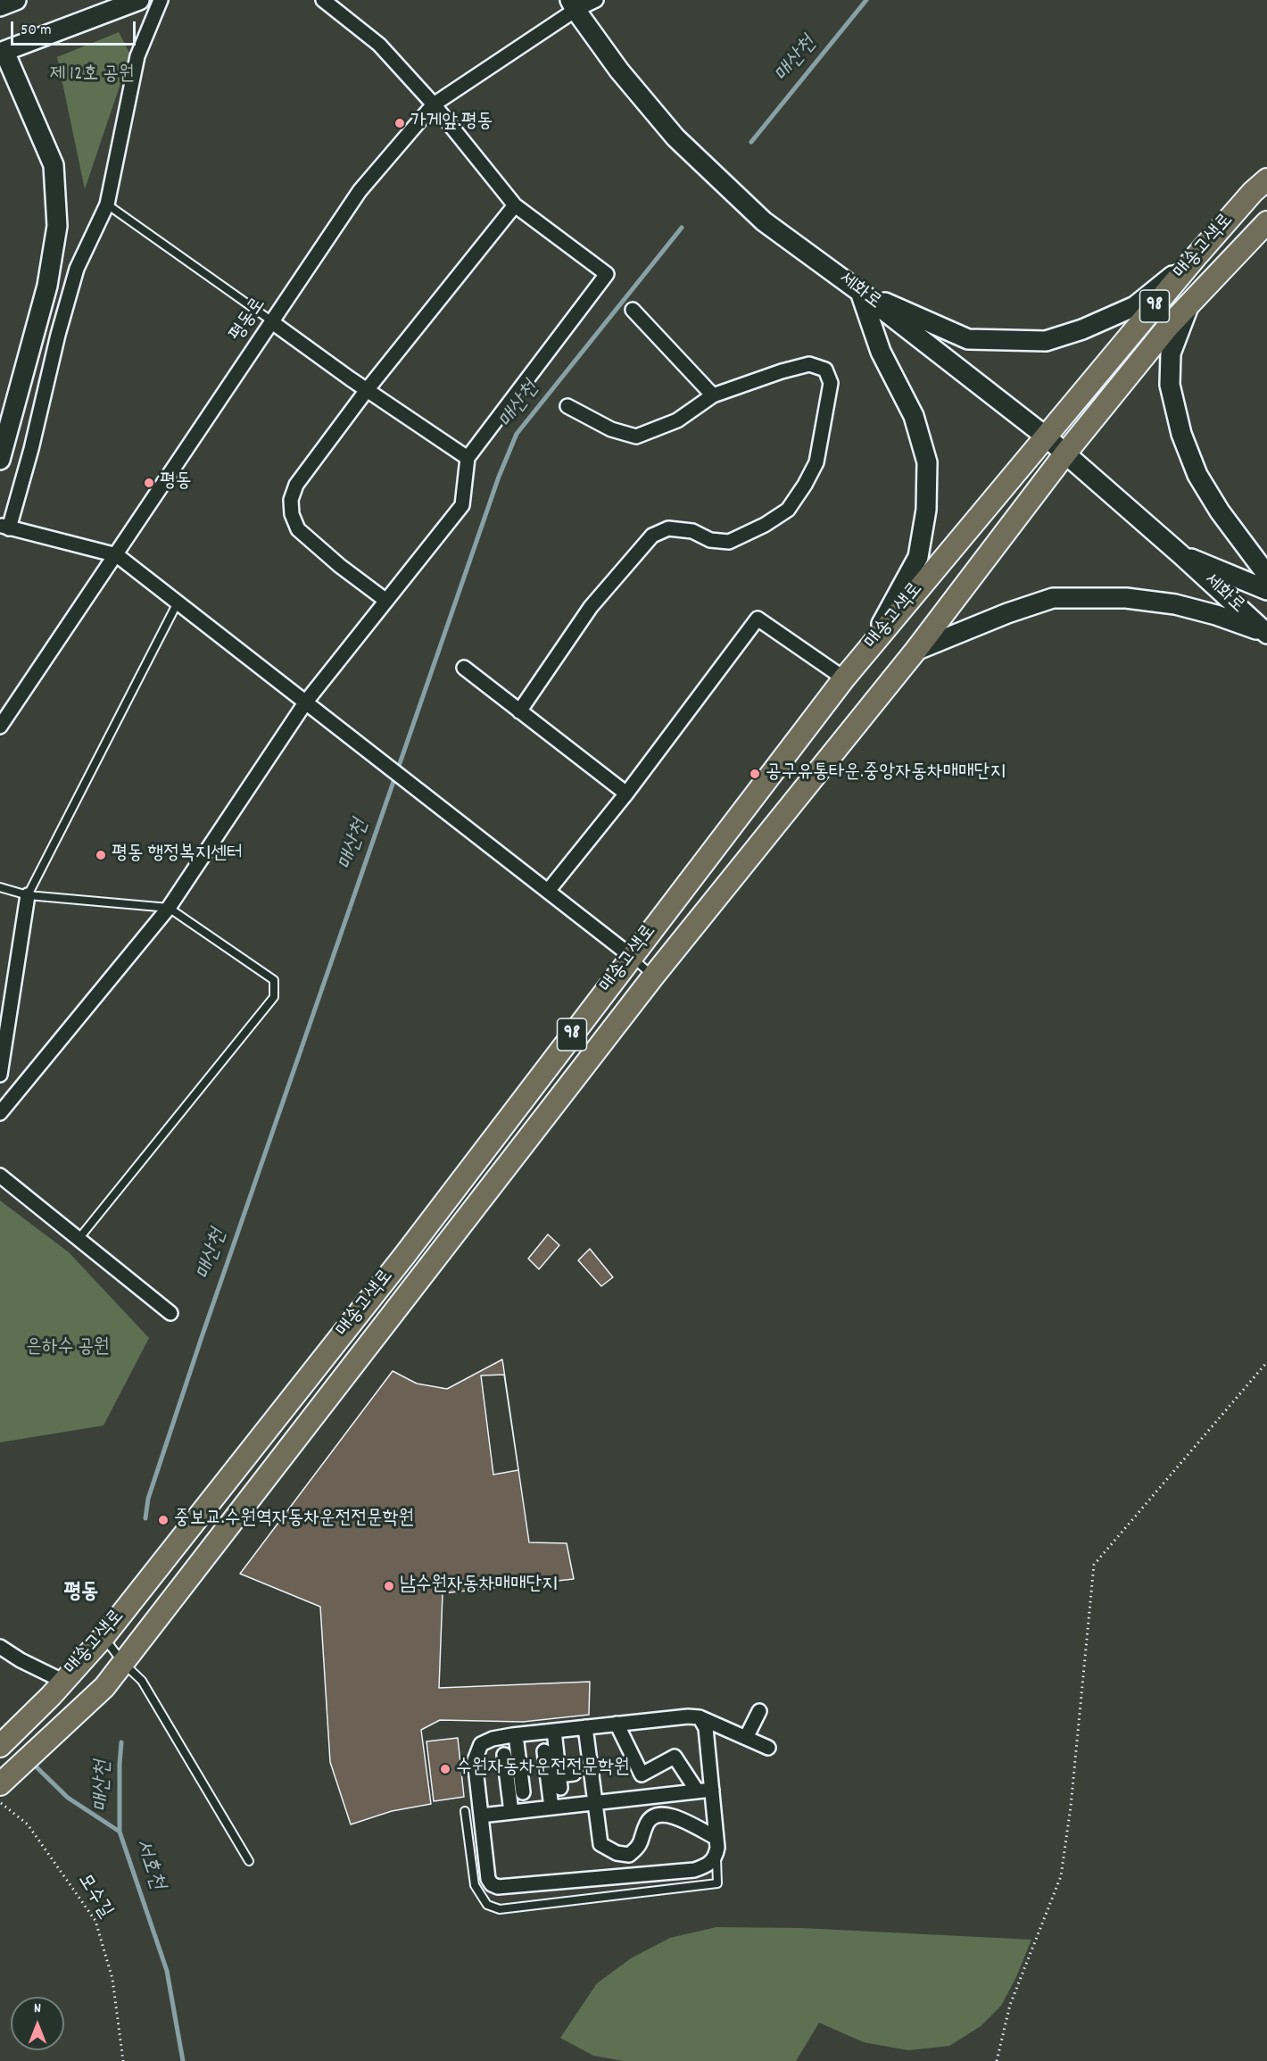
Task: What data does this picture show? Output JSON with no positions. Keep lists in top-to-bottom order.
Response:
{
  "streets": {
    "main road": ["매송고색로", "세화로", "98"],
    "street": ["평동로"],
    "path": ["모수길"]
  },
  "crossings": [
    ["매송고색로", "세화로"],
    ["세화로", "평동로"]
  ],
  "districts": ["평동"],
  "water": ["매산천", "서호천"],
  "parks": ["제 12호 공원", "은하수 공원"],
  "places": [
    "가게앞.평동",
    "평동",
    "공구유통타운.중앙자동차매매단지",
    "평동 행정복지센터",
    "중보교.수원역자동차운전전문학원",
    "남수원자동차매매단지",
    "수원자동차운전전문학원"
  ],
  "scale_bar": "50 m",
  "north": "top"
}
